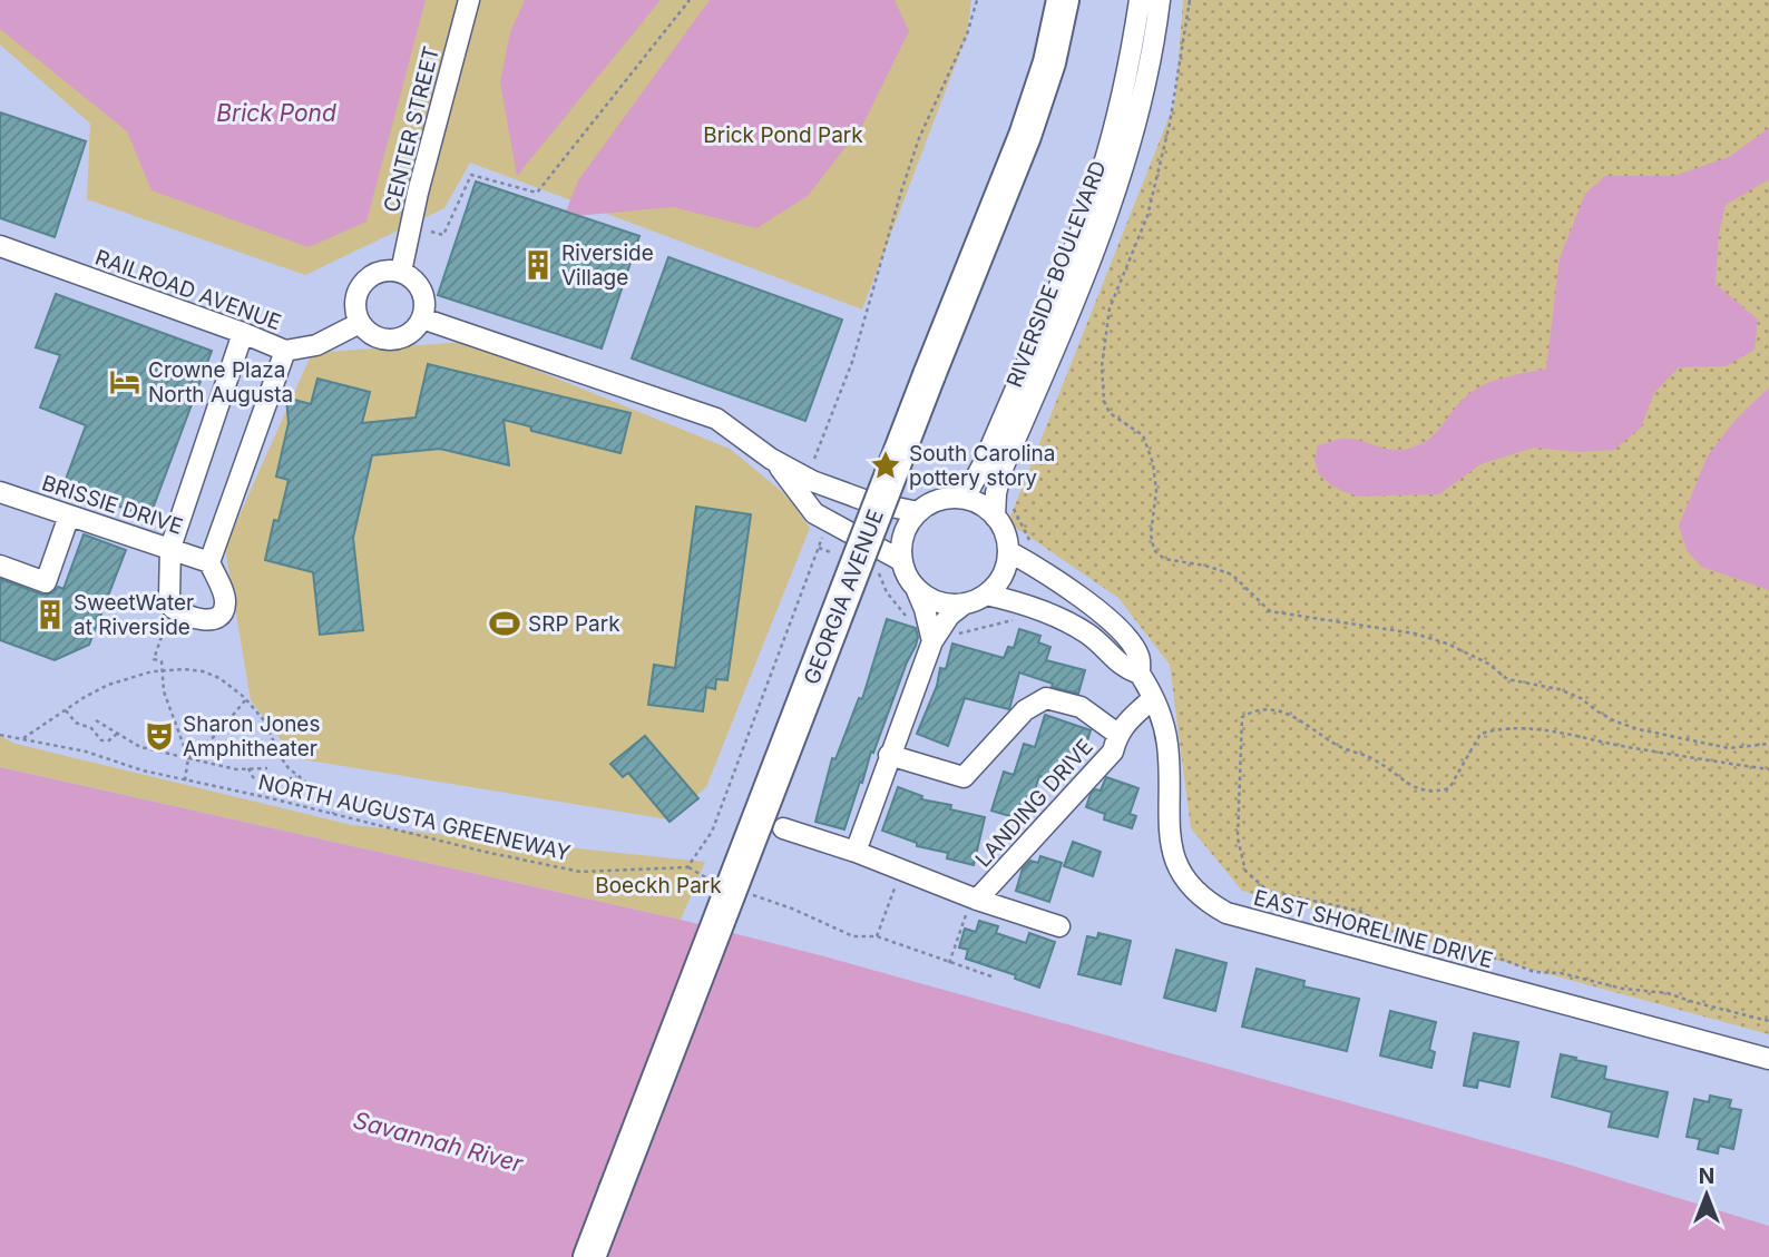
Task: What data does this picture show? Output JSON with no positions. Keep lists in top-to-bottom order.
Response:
{
  "streets": {
    "main road": ["GEORGIA AVENUE"],
    "street": [
      "CENTER STREET",
      "RIVERSIDE BOULEVARD",
      "RAILROAD AVENUE",
      "BRISSIE DRIVE",
      "LANDING DRIVE",
      "EAST SHORELINE DRIVE"
    ],
    "path": ["NORTH AUGUSTA GREENEWAY"]
  },
  "crossings": [
    ["CENTER STREET", "RAILROAD AVENUE"],
    ["LANDING DRIVE", "EAST SHORELINE DRIVE"]
  ],
  "water": ["Brick Pond", "Savannah River"],
  "parks": ["Brick Pond Park", "Boeckh Park"],
  "places": {
    "building": ["Riverside Village", "SweetWater at Riverside"],
    "hotel": ["Crowne Plaza North Augusta"],
    "place": ["South Carolina pottery story"],
    "sports": ["SRP Park"],
    "theatre": ["Sharon Jones Amphitheater"]
  },
  "north": "top"
}
